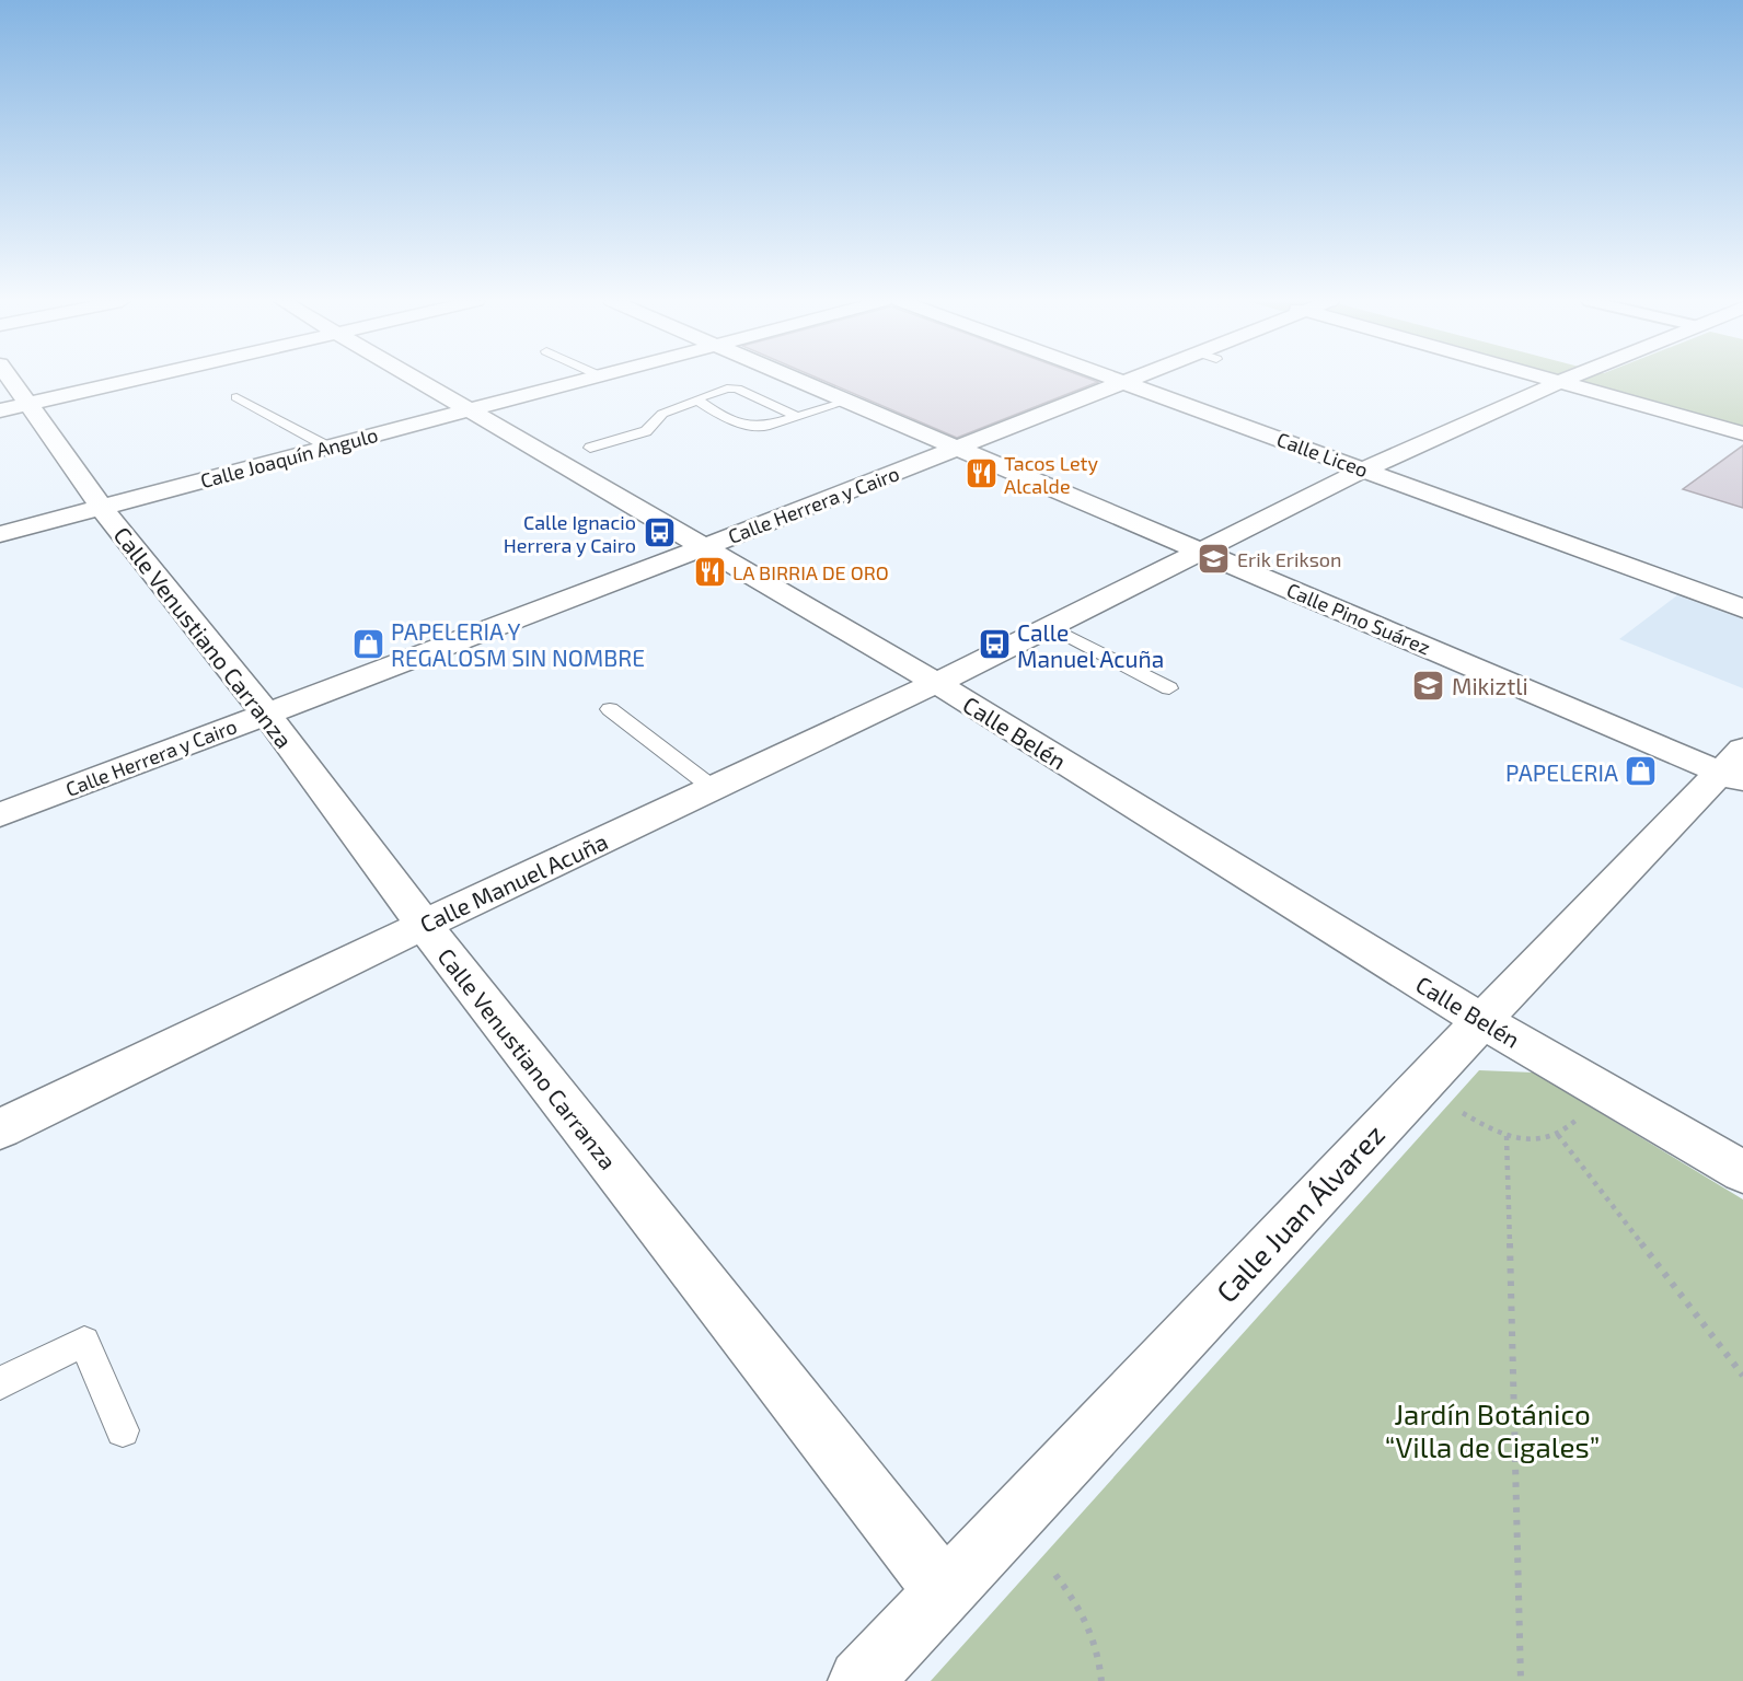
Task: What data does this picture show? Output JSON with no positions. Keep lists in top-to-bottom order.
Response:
{
  "streets": {
    "street": [
      "Calle Liceo",
      "Calle Joaquín Angulo",
      "Calle Herrera y Cairo",
      "Calle Pino Suárez",
      "Calle Venustiano Carranza",
      "Calle Belén",
      "Calle Manuel Acuña",
      "Calle Juan Álvarez"
    ]
  },
  "crossings": [
    ["Calle Liceo", "Calle Herrera y Cairo"],
    ["Calle Liceo", "Calle Manuel Acuña"],
    ["Calle Joaquín Angulo", "Calle Venustiano Carranza"],
    ["Calle Joaquín Angulo", "Calle Belén"],
    ["Calle Herrera y Cairo", "Calle Pino Suárez"],
    ["Calle Herrera y Cairo", "Calle Venustiano Carranza"],
    ["Calle Herrera y Cairo", "Calle Belén"],
    ["Calle Pino Suárez", "Calle Manuel Acuña"],
    ["Calle Pino Suárez", "Calle Juan Álvarez"],
    ["Calle Venustiano Carranza", "Calle Manuel Acuña"],
    ["Calle Venustiano Carranza", "Calle Juan Álvarez"],
    ["Calle Belén", "Calle Manuel Acuña"],
    ["Calle Belén", "Calle Juan Álvarez"]
  ],
  "parks": ["Jardín Botánico “Villa de Cigales”"],
  "places": {
    "restaurant": ["Tacos Lety Alcalde", "LA BIRRIA DE ORO"],
    "bus stop": ["Calle Ignacio Herrera y Cairo", "Calle Manuel Acuña"],
    "school or university": ["Erik Erikson", "Mikiztli"],
    "shop": ["PAPELERIA Y REGALOSM SIN NOMBRE", "PAPELERIA"]
  }
}
